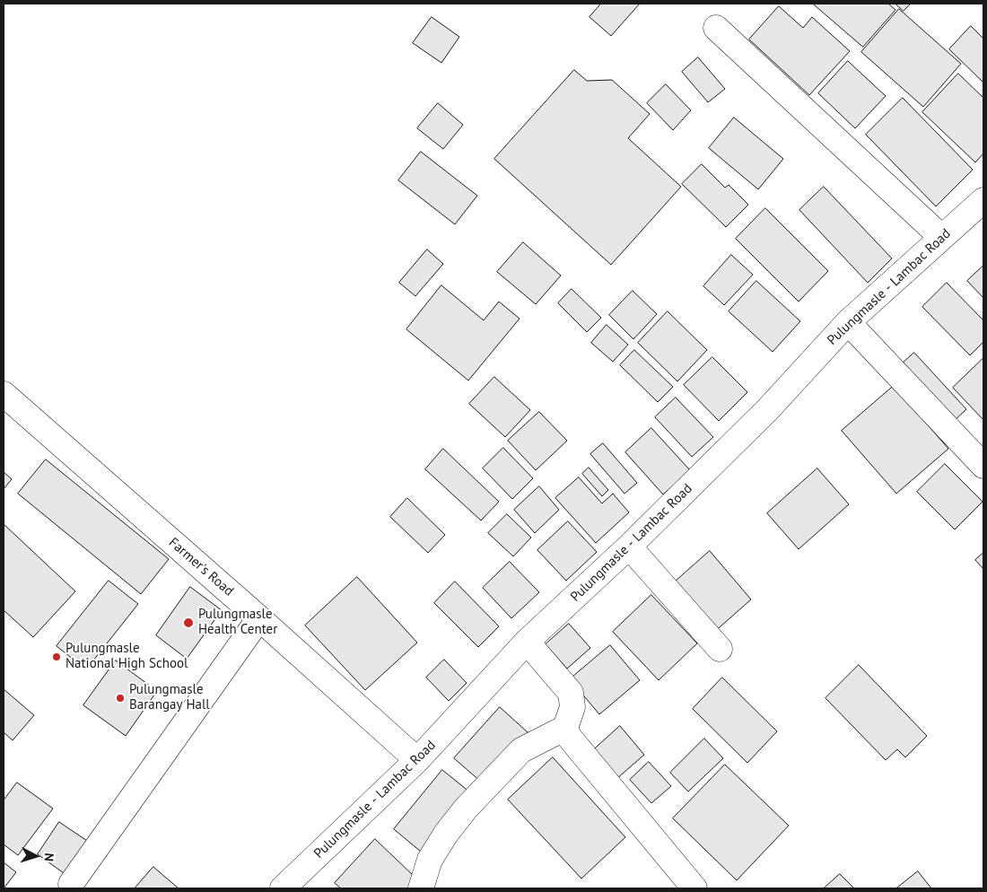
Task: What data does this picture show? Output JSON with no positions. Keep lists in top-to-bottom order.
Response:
{
  "streets": {
    "street": ["Pulungmasle - Lambac Road", "Farmer's Road"]
  },
  "crossings": [
    ["Pulungmasle - Lambac Road", "Farmer's Road"]
  ],
  "places": ["Pulungmasle Health Center", "Pulungmasle National High School", "Pulungmasle Barangay Hall"],
  "north": "right"
}
